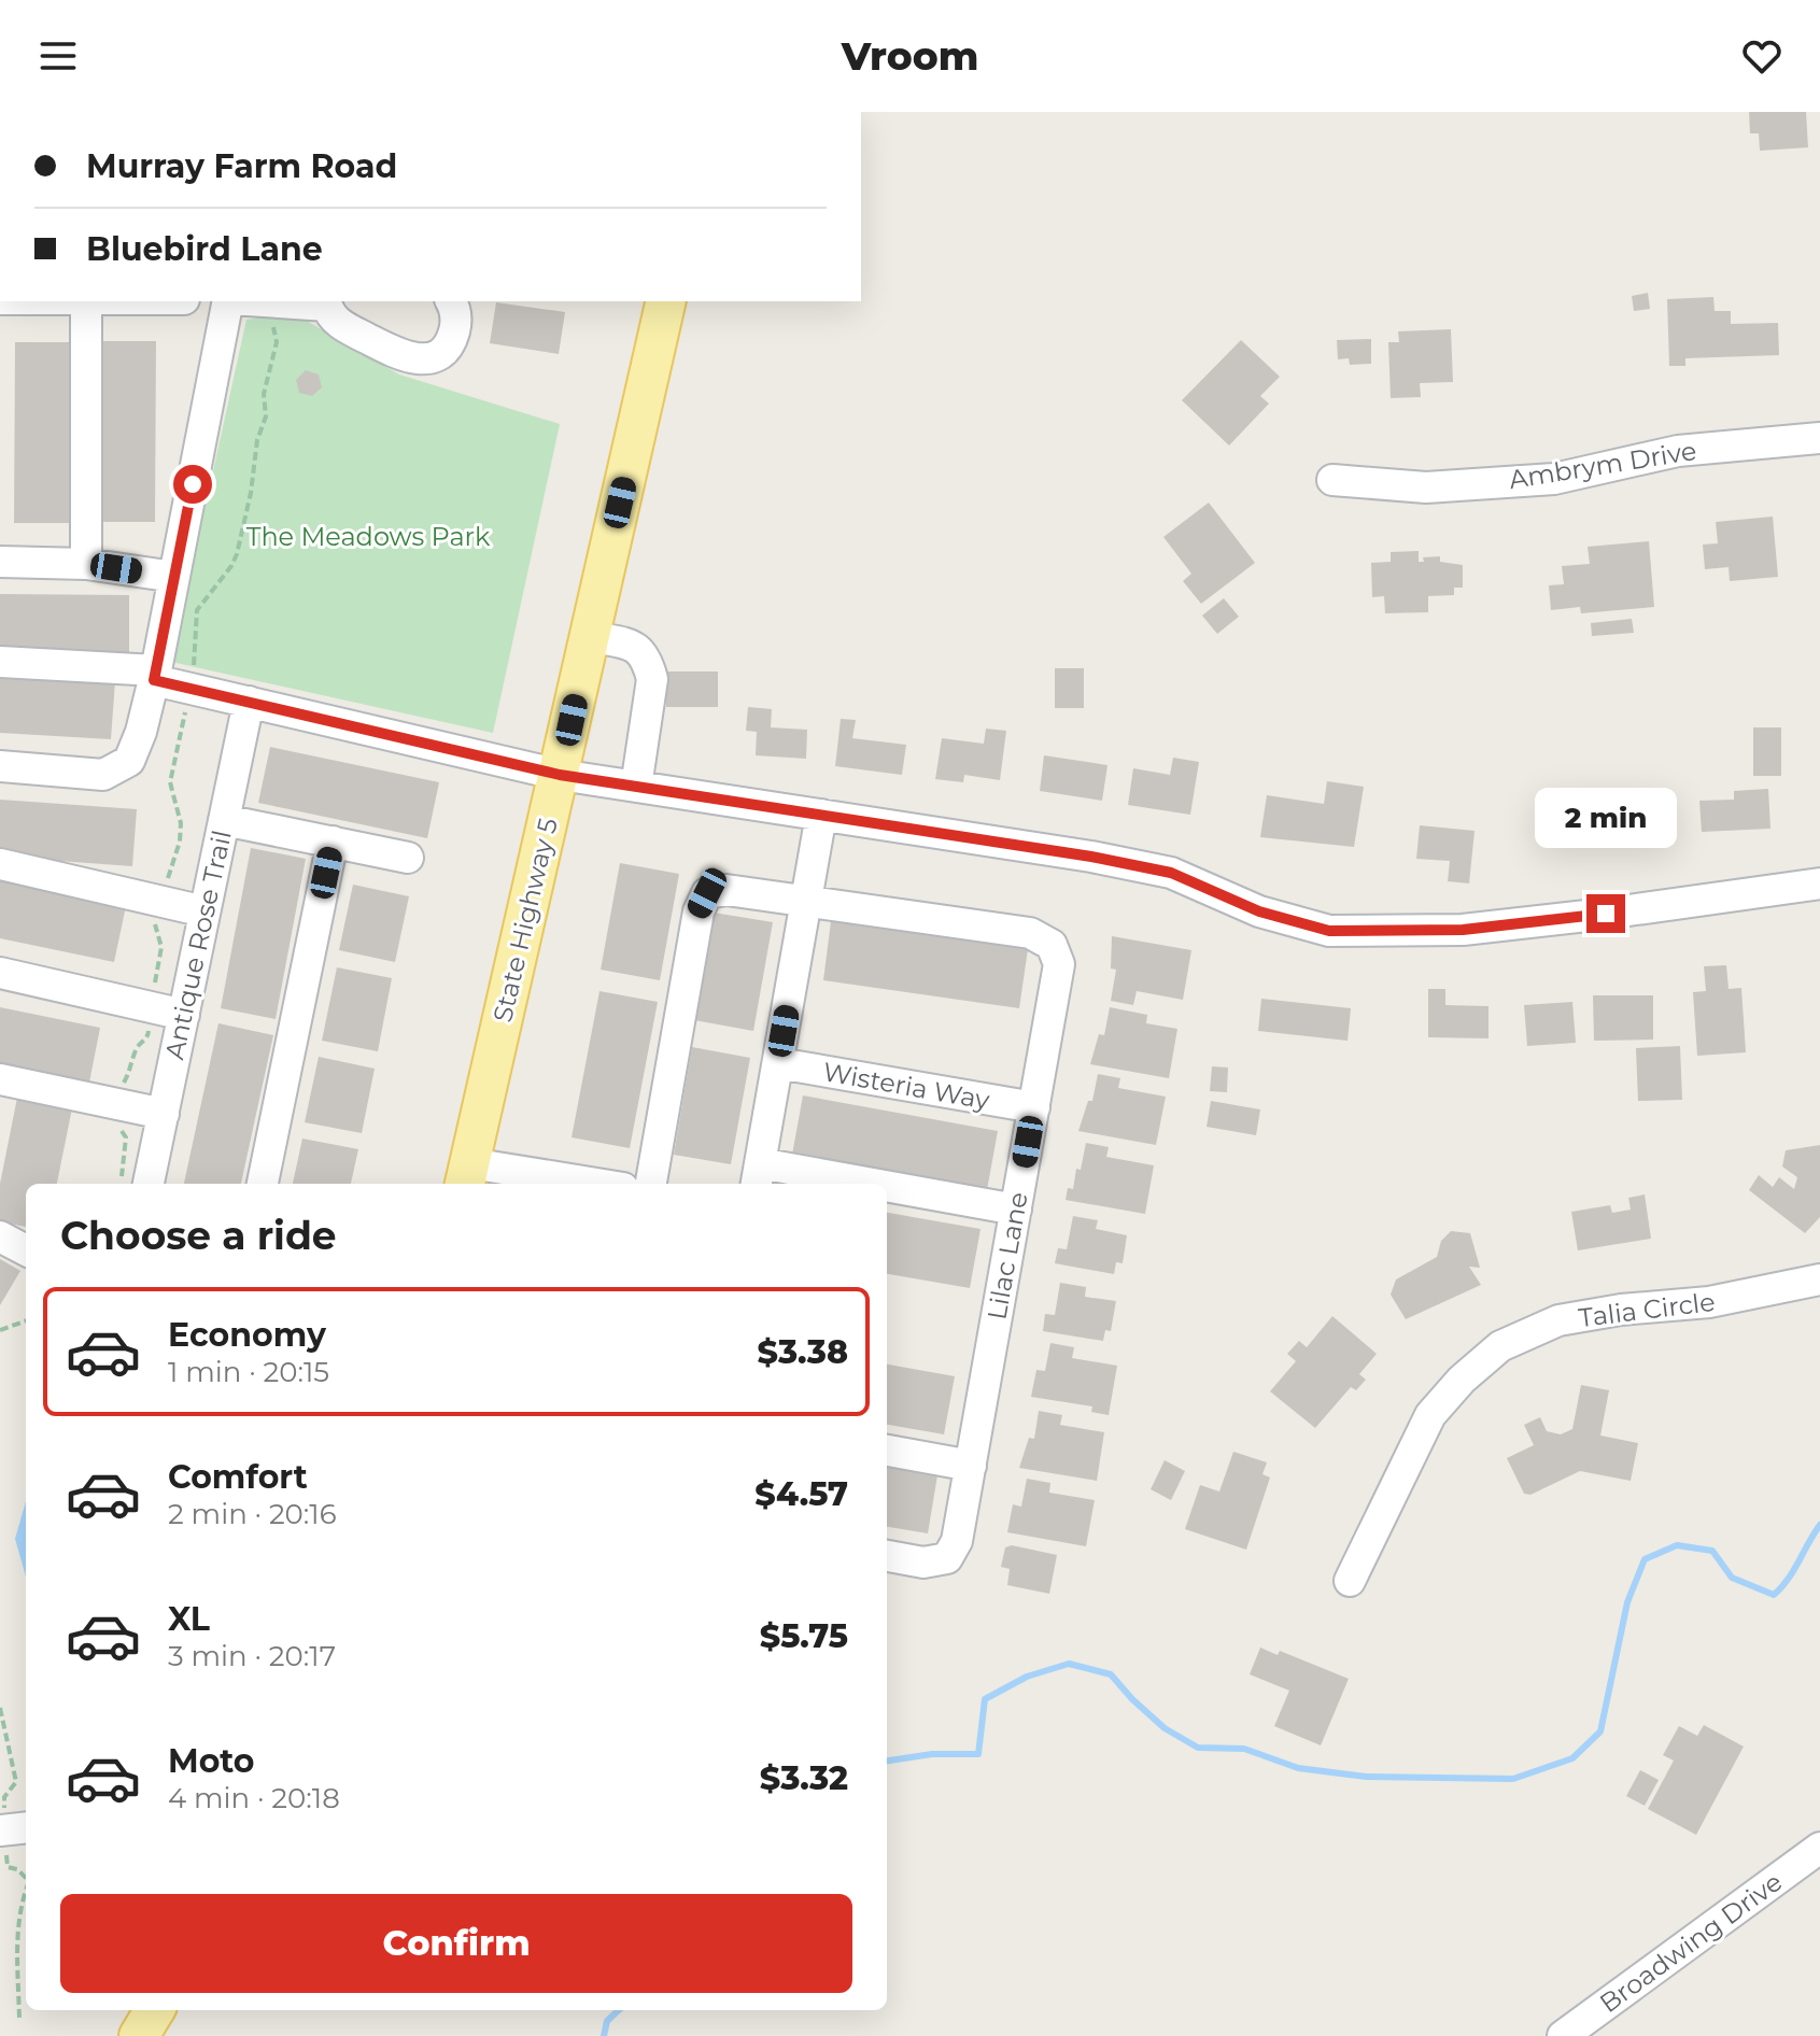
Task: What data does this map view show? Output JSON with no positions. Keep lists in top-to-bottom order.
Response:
{
  "streets": {
    "main road": ["State Highway 5"],
    "street": [
      "Ambrym Drive",
      "Antique Rose Trail",
      "Wisteria Way",
      "Lilac Lane",
      "Talia Circle",
      "Broadwing Drive"
    ]
  },
  "crossings": [
    ["Wisteria Way", "Lilac Lane"]
  ],
  "parks": ["The Meadows Park"],
  "page": {
    "header": "Vroom",
    "banner": ["Murray Farm Road", "Bluebird Lane"],
    "bubble": "2 min",
    "heading": "Choose a ride",
    "list": [
      {
        "name": "Economy",
        "note": "1 min · 20:15",
        "value": "$3.38"
      },
      {
        "name": "Comfort",
        "note": "2 min · 20:16",
        "value": "$4.57"
      },
      {
        "name": "XL",
        "note": "3 min · 20:17",
        "value": "$5.75"
      },
      {
        "name": "Moto",
        "note": "4 min · 20:18",
        "value": "$3.32"
      }
    ],
    "buttons": "Confirm"
  }
}
